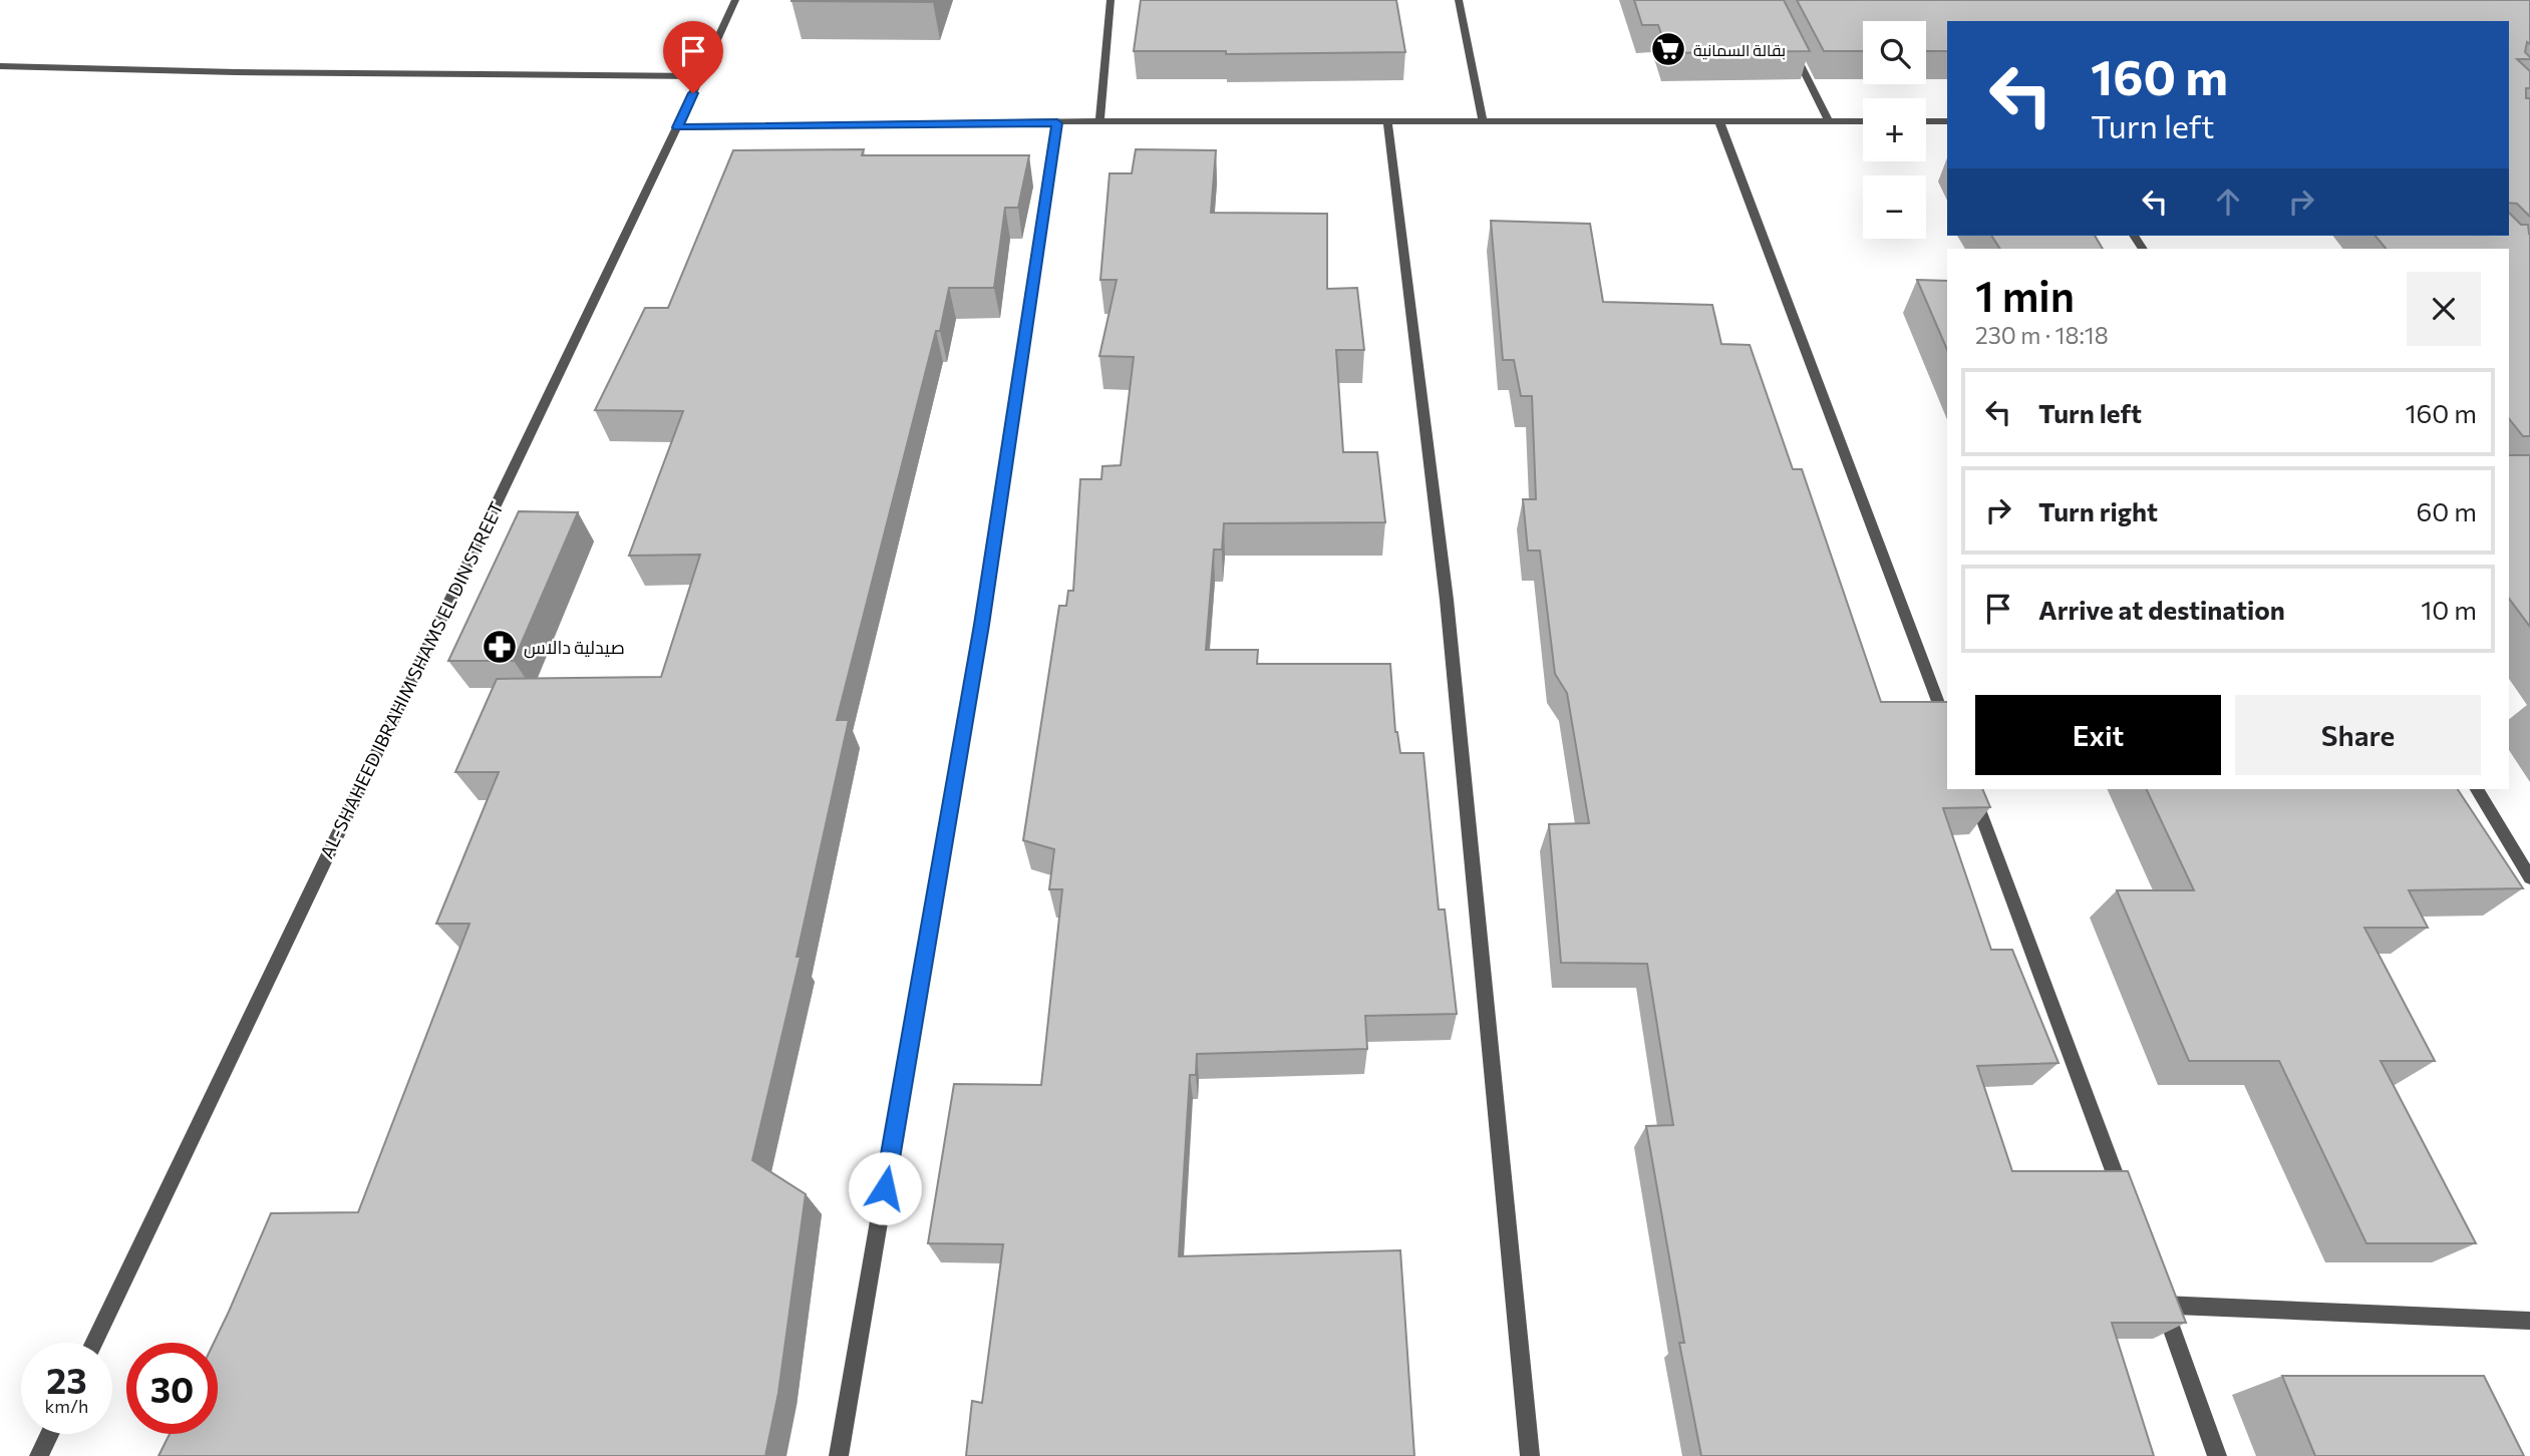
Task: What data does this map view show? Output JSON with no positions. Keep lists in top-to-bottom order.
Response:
{
  "streets": {
    "street": ["AL-SHAHEED IBRAHIM SHAMS EL DIN STREET"]
  },
  "places": {
    "supermarket": ["بقالة السمانية"],
    "pharmacy": ["صيدلية دالاس"]
  },
  "page": {
    "map_buttons": ["+", "−"],
    "turn": ["160 m", "Turn left"],
    "heading": ["1 min", "230 m · 18:18"],
    "list": [
      {
        "name": "Turn left",
        "value": "160 m"
      },
      {
        "name": "Turn right",
        "value": "60 m"
      },
      {
        "name": "Arrive at destination",
        "value": "10 m"
      }
    ],
    "buttons": ["Exit", "Share"],
    "speed": "23 km/h",
    "limit": "30"
  }
}
